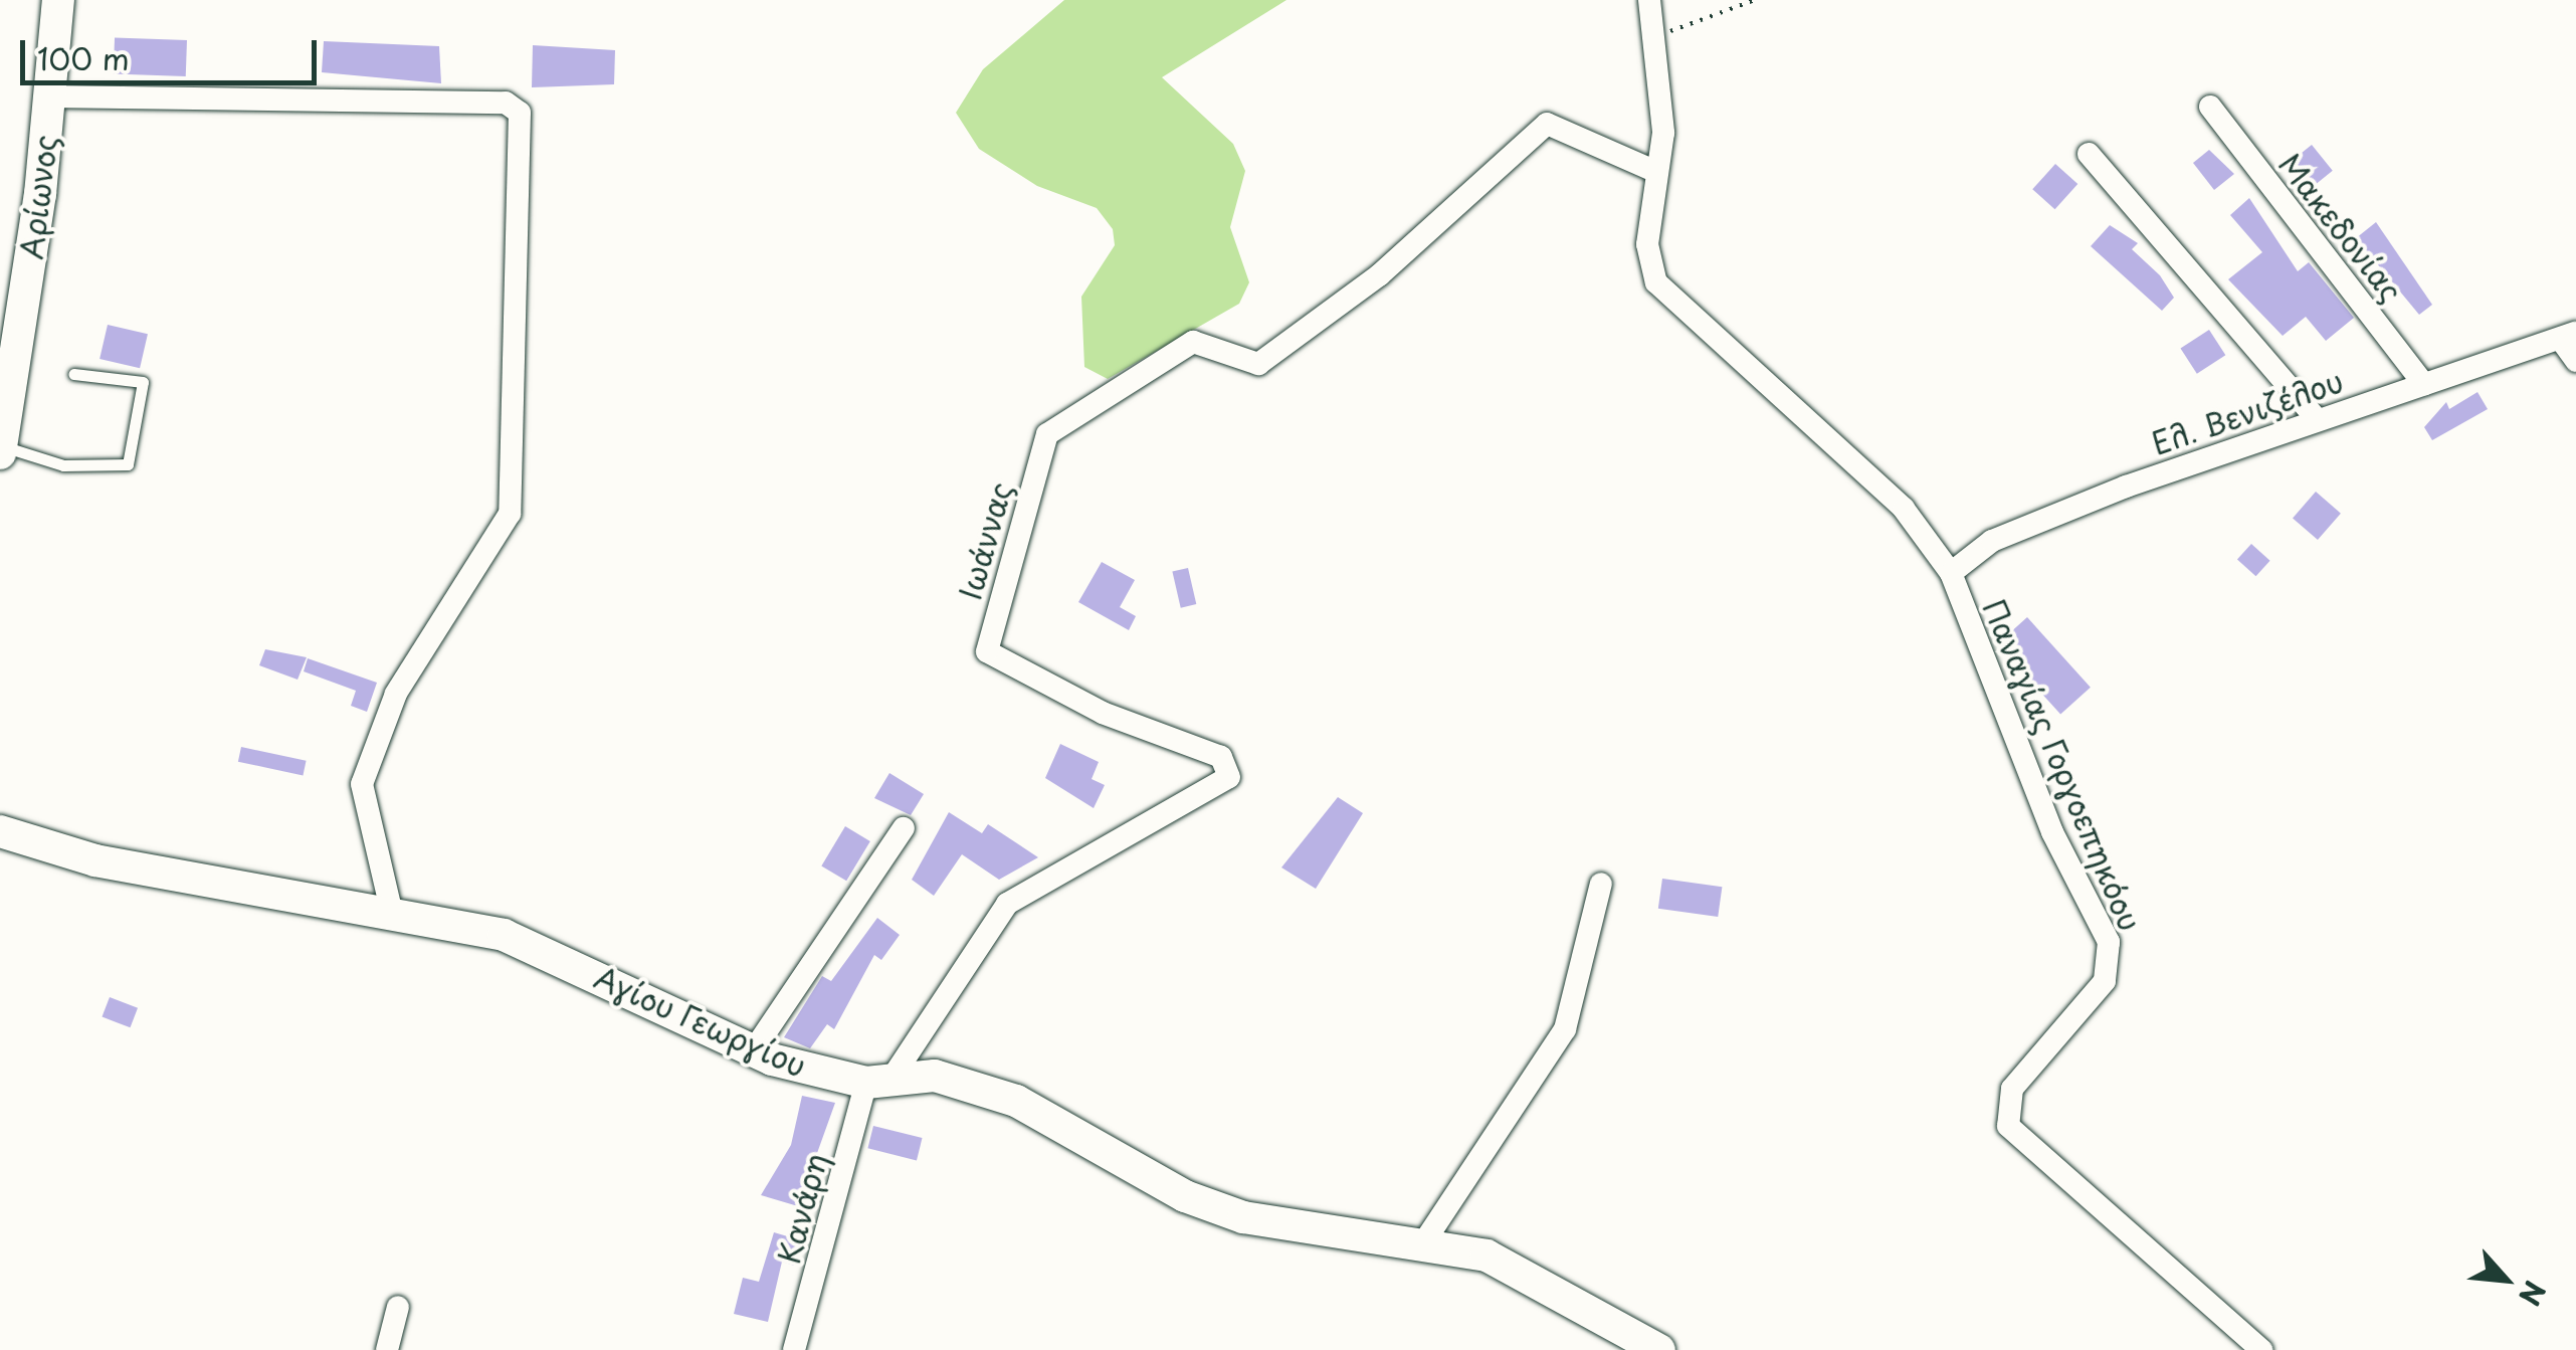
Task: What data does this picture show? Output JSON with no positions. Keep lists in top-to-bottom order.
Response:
{
  "streets": {
    "street": [
      "Αρίωνος",
      "Μακεδονίας",
      "Ελ. Βενιζέλου",
      "Ιωάννας",
      "Παναγίας Γοργοεπηκόου",
      "Αγίου Γεωργίου",
      "Κανάρη"
    ]
  },
  "crossings": [
    ["Μακεδονίας", "Ελ. Βενιζέλου"],
    ["Ελ. Βενιζέλου", "Παναγίας Γοργοεπηκόου"],
    ["Ιωάννας", "Παναγίας Γοργοεπηκόου"],
    ["Ιωάννας", "Αγίου Γεωργίου"],
    ["Ιωάννας", "Κανάρη"],
    ["Αγίου Γεωργίου", "Κανάρη"]
  ],
  "scale_bar": "100 m",
  "north": "bottom right"
}
